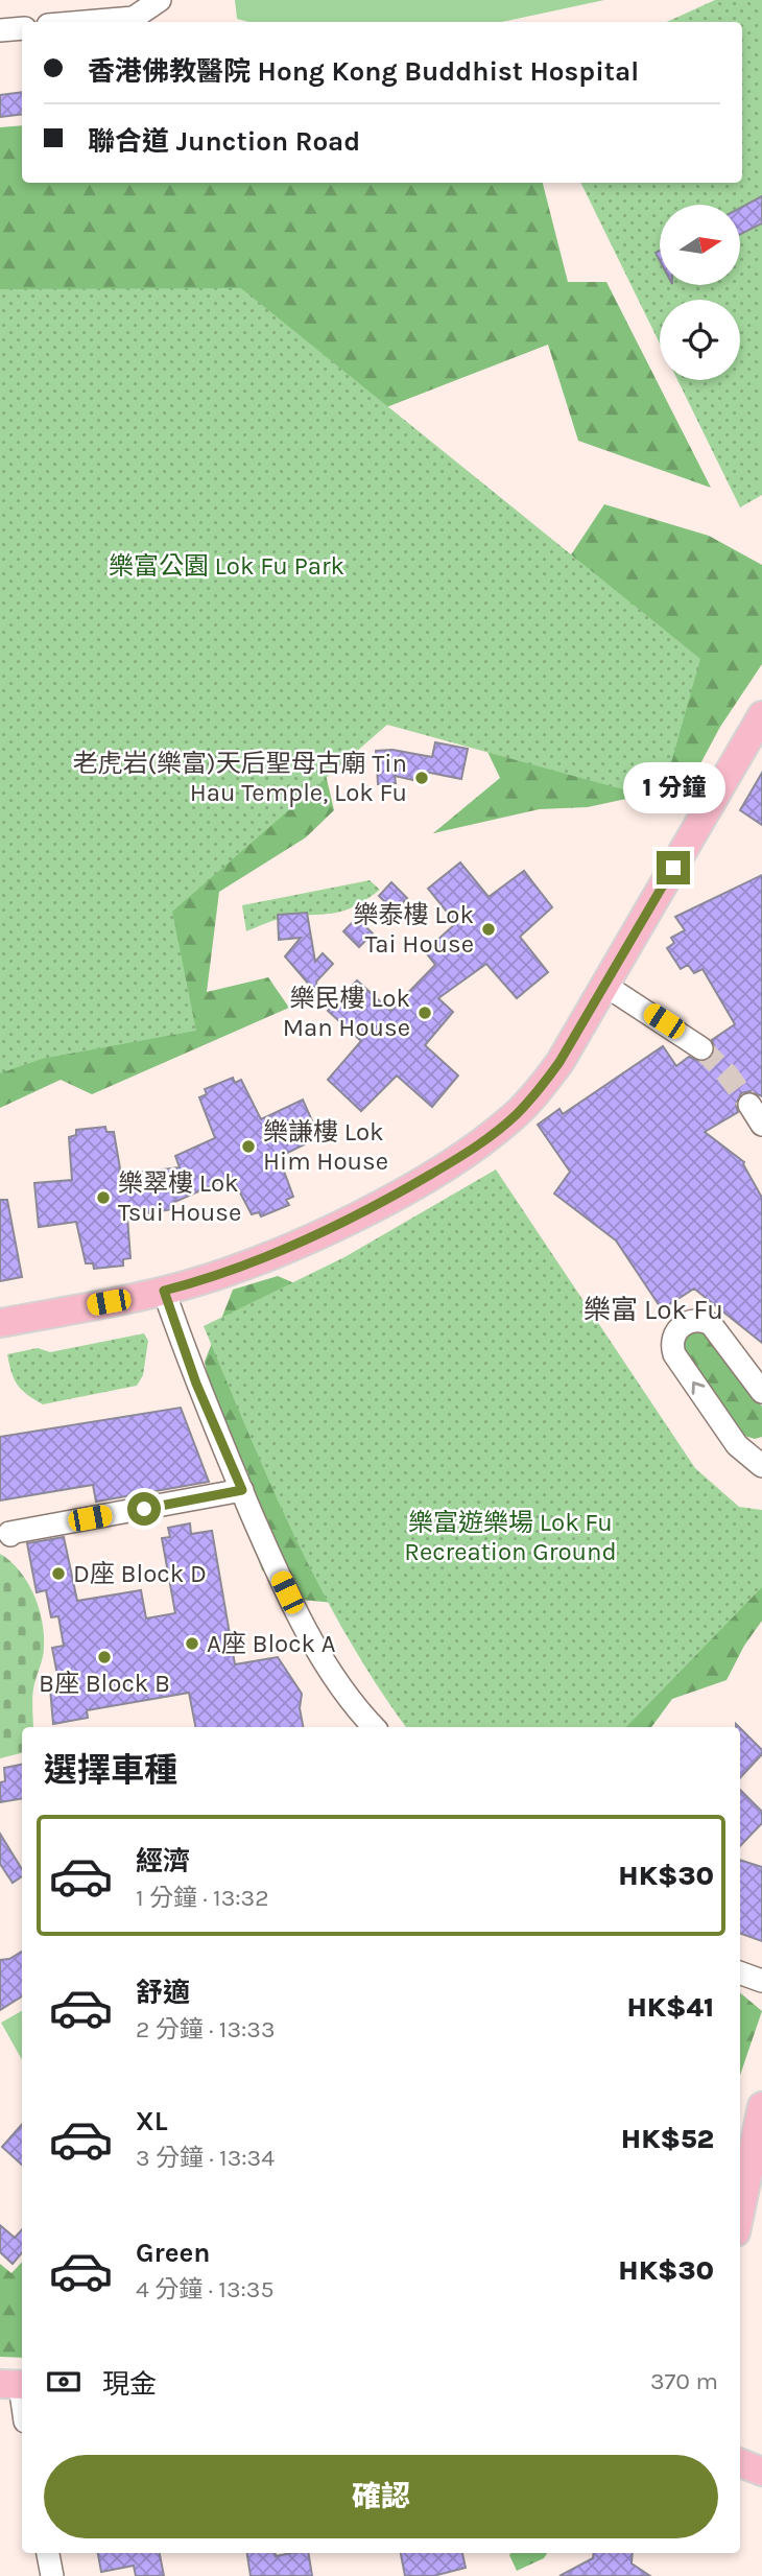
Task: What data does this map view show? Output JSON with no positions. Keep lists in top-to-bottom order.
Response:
{
  "districts": ["樂富 Lok Fu"],
  "parks": ["樂富公園 Lok Fu Park", "樂富遊樂場 Lok Fu Recreation Ground"],
  "places": [
    "老虎岩(樂富)天后聖母古廟 Tin Hau Temple, Lok Fu",
    "樂泰樓 Lok Tai House",
    "樂民樓 Lok Man House",
    "樂謙樓 Lok Him House",
    "樂翠樓 Lok Tsui House",
    "D座 Block D",
    "A座 Block A",
    "B座 Block B"
  ],
  "north": "right",
  "page": {
    "banner": ["香港佛教醫院 Hong Kong Buddhist Hospital", "聯合道 Junction Road"],
    "bubble": "1 分鐘",
    "heading": "選擇車種",
    "list": [
      {
        "name": "經濟",
        "note": "1 分鐘 · 13:32",
        "value": "HK$30"
      },
      {
        "name": "舒適",
        "note": "2 分鐘 · 13:33",
        "value": "HK$41"
      },
      {
        "name": "XL",
        "note": "3 分鐘 · 13:34",
        "value": "HK$52"
      },
      {
        "name": "Green",
        "note": "4 分鐘 · 13:35",
        "value": "HK$30"
      }
    ],
    "pay": ["現金", "370 m"],
    "buttons": "確認"
  }
}
